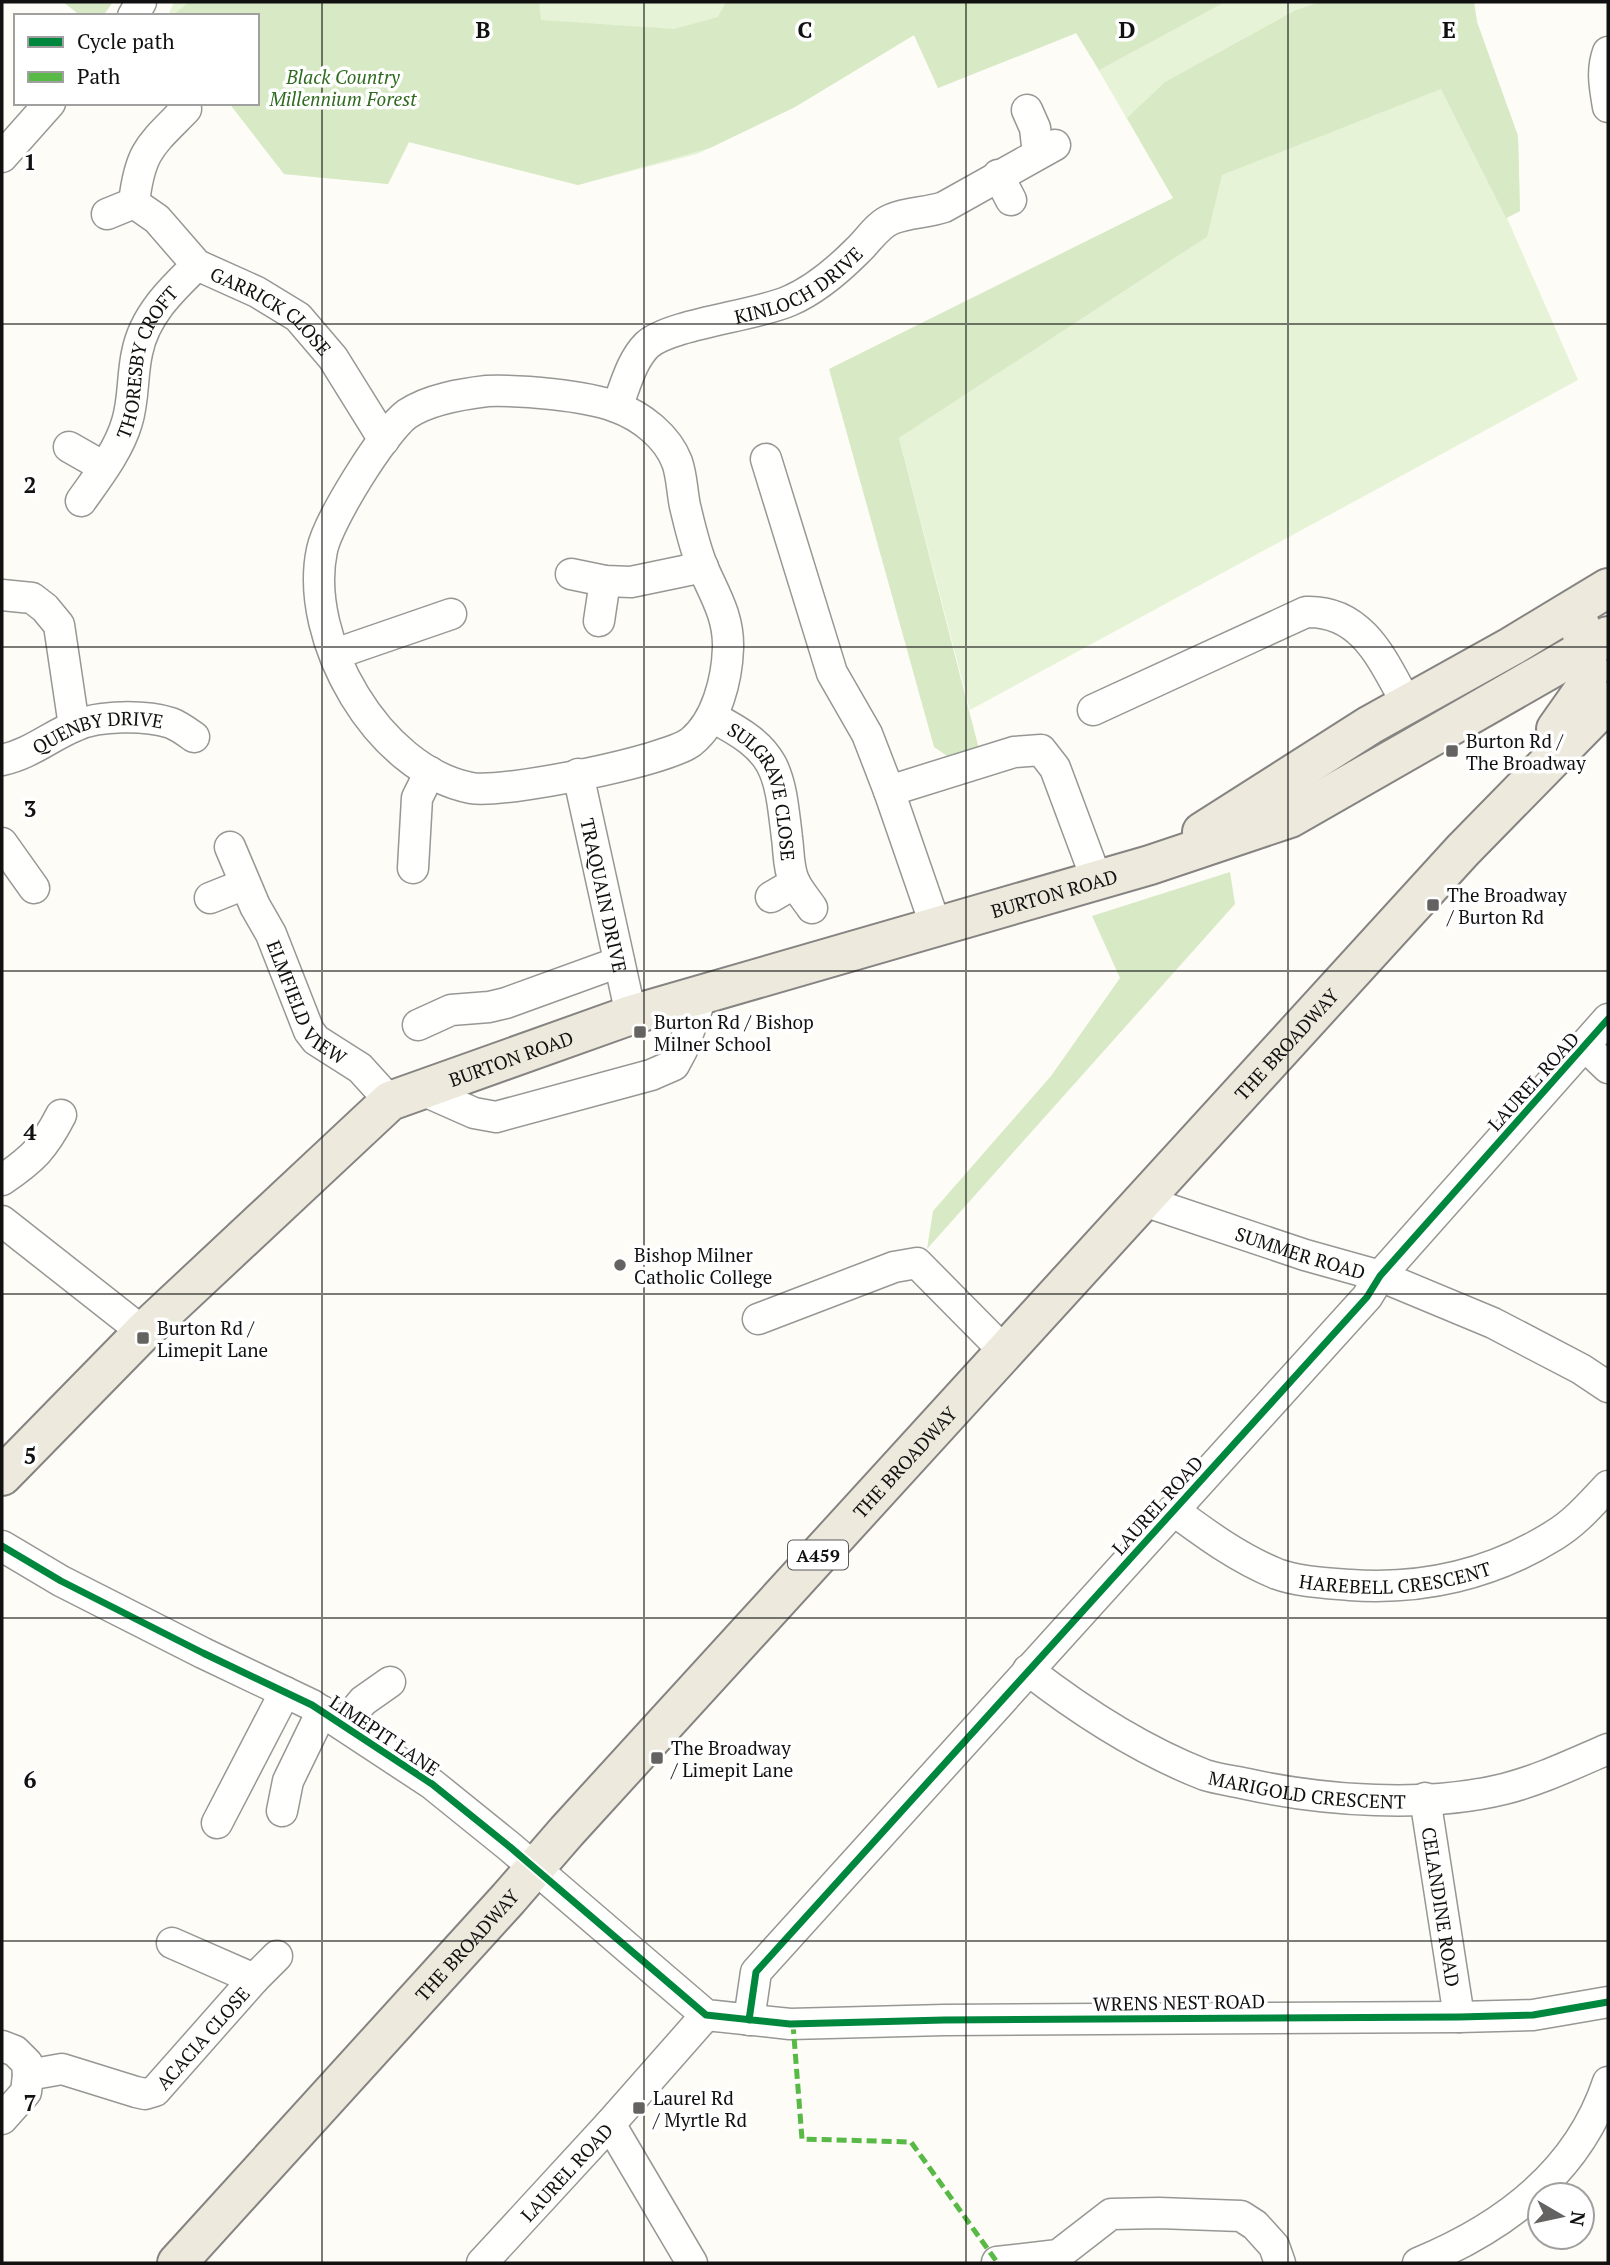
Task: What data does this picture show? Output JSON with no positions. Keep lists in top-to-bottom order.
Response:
{
  "streets": {
    "main road": ["BURTON ROAD", "THE BROADWAY", "A459"],
    "street": [
      "KINLOCH DRIVE",
      "GARRICK CLOSE",
      "THORESBY CROFT",
      "QUENBY DRIVE",
      "SULGRAVE CLOSE",
      "TRAQUAIN DRIVE",
      "ELMFIELD VIEW",
      "LAUREL ROAD",
      "SUMMER ROAD",
      "HAREBELL CRESCENT",
      "LIMEPIT LANE",
      "MARIGOLD CRESCENT",
      "CELANDINE ROAD",
      "WRENS NEST ROAD",
      "ACACIA CLOSE"
    ]
  },
  "crossings": [
    ["GARRICK CLOSE", "THORESBY CROFT"],
    ["BURTON ROAD", "TRAQUAIN DRIVE"],
    ["BURTON ROAD", "ELMFIELD VIEW"],
    ["BURTON ROAD", "THE BROADWAY"],
    ["THE BROADWAY", "SUMMER ROAD"],
    ["THE BROADWAY", "LIMEPIT LANE"],
    ["LAUREL ROAD", "SUMMER ROAD"],
    ["LAUREL ROAD", "HAREBELL CRESCENT"],
    ["LAUREL ROAD", "LIMEPIT LANE"],
    ["LAUREL ROAD", "MARIGOLD CRESCENT"],
    ["LAUREL ROAD", "WRENS NEST ROAD"],
    ["MARIGOLD CRESCENT", "CELANDINE ROAD"],
    ["CELANDINE ROAD", "WRENS NEST ROAD"]
  ],
  "parks": ["Black Country Millennium Forest"],
  "places": {
    "transit": [
      "Burton Rd / The Broadway",
      "The Broadway / Burton Rd",
      "Burton Rd / Bishop Milner School",
      "Burton Rd / Limepit Lane",
      "The Broadway / Limepit Lane",
      "Laurel Rd / Myrtle Rd"
    ],
    "other": ["Bishop Milner Catholic College"]
  },
  "legend": ["Cycle path", "Path"],
  "north": "right",
  "grid": {
    "columns": [
      "B",
      "C",
      "D",
      "E"
    ],
    "rows": [
      "1",
      "2",
      "3",
      "4",
      "5",
      "6",
      "7"
    ]
  }
}
